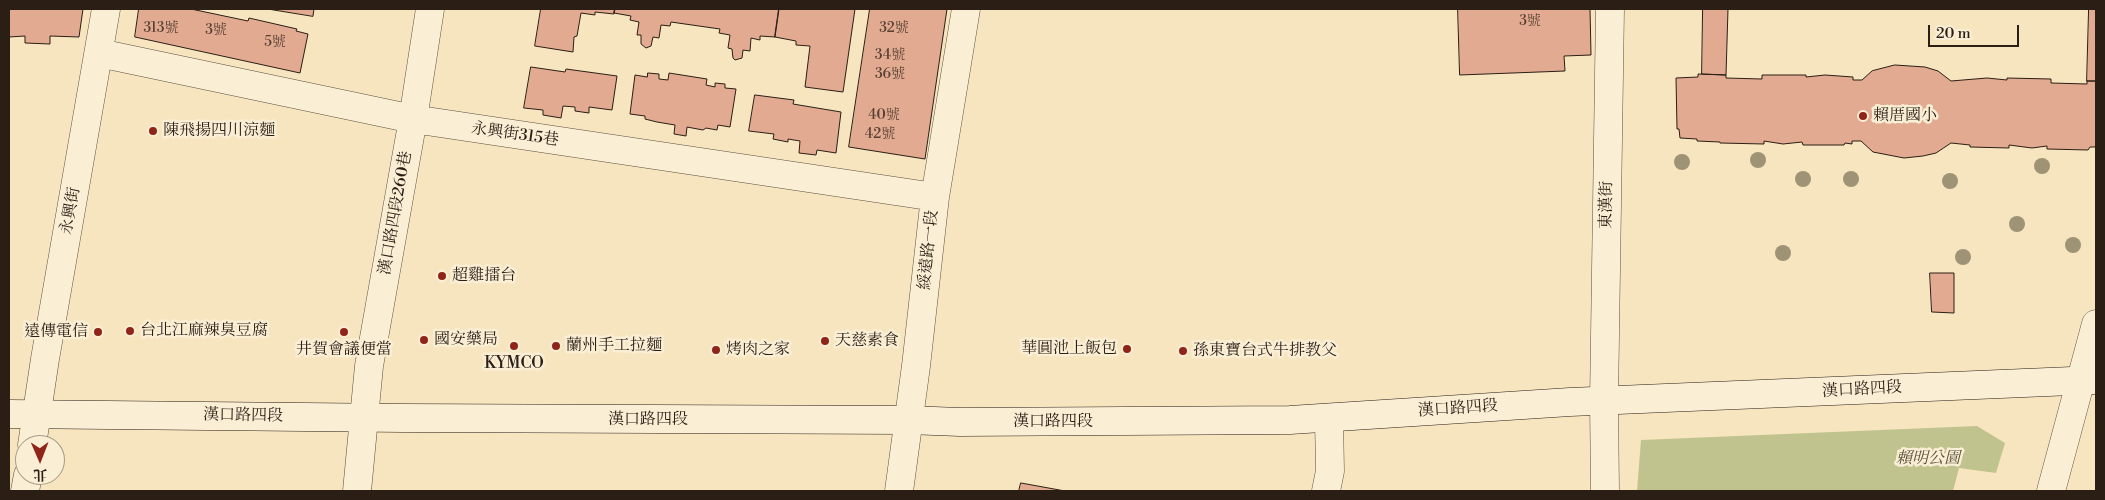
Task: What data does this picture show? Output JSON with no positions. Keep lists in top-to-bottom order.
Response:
{
  "streets": {
    "street": [
      "永興街315巷",
      "東漢街",
      "永興街",
      "漢口路四段260巷",
      "綏遠路一段",
      "漢口路四段"
    ]
  },
  "crossings": [
    ["永興街315巷", "永興街"],
    ["永興街315巷", "漢口路四段260巷"],
    ["永興街315巷", "綏遠路一段"],
    ["東漢街", "漢口路四段"],
    ["永興街", "漢口路四段"],
    ["漢口路四段260巷", "漢口路四段"],
    ["綏遠路一段", "漢口路四段"]
  ],
  "parks": ["賴明公園"],
  "places": [
    "賴厝國小",
    "陳飛揚四川涼麵",
    "超雞擂台",
    "台北江麻辣臭豆腐",
    "遠傳電信",
    "井賀會議便當",
    "國安藥局",
    "天慈素食",
    "KYMCO",
    "蘭州手工拉麵",
    "華圓池上飯包",
    "烤肉之家",
    "孫東寶台式牛排教父"
  ],
  "house_numbers": [
    "3號",
    "313號",
    "32號",
    "3號",
    "5號",
    "34號",
    "36號",
    "40號",
    "42號"
  ],
  "scale_bar": "20 m",
  "north": "bottom"
}
